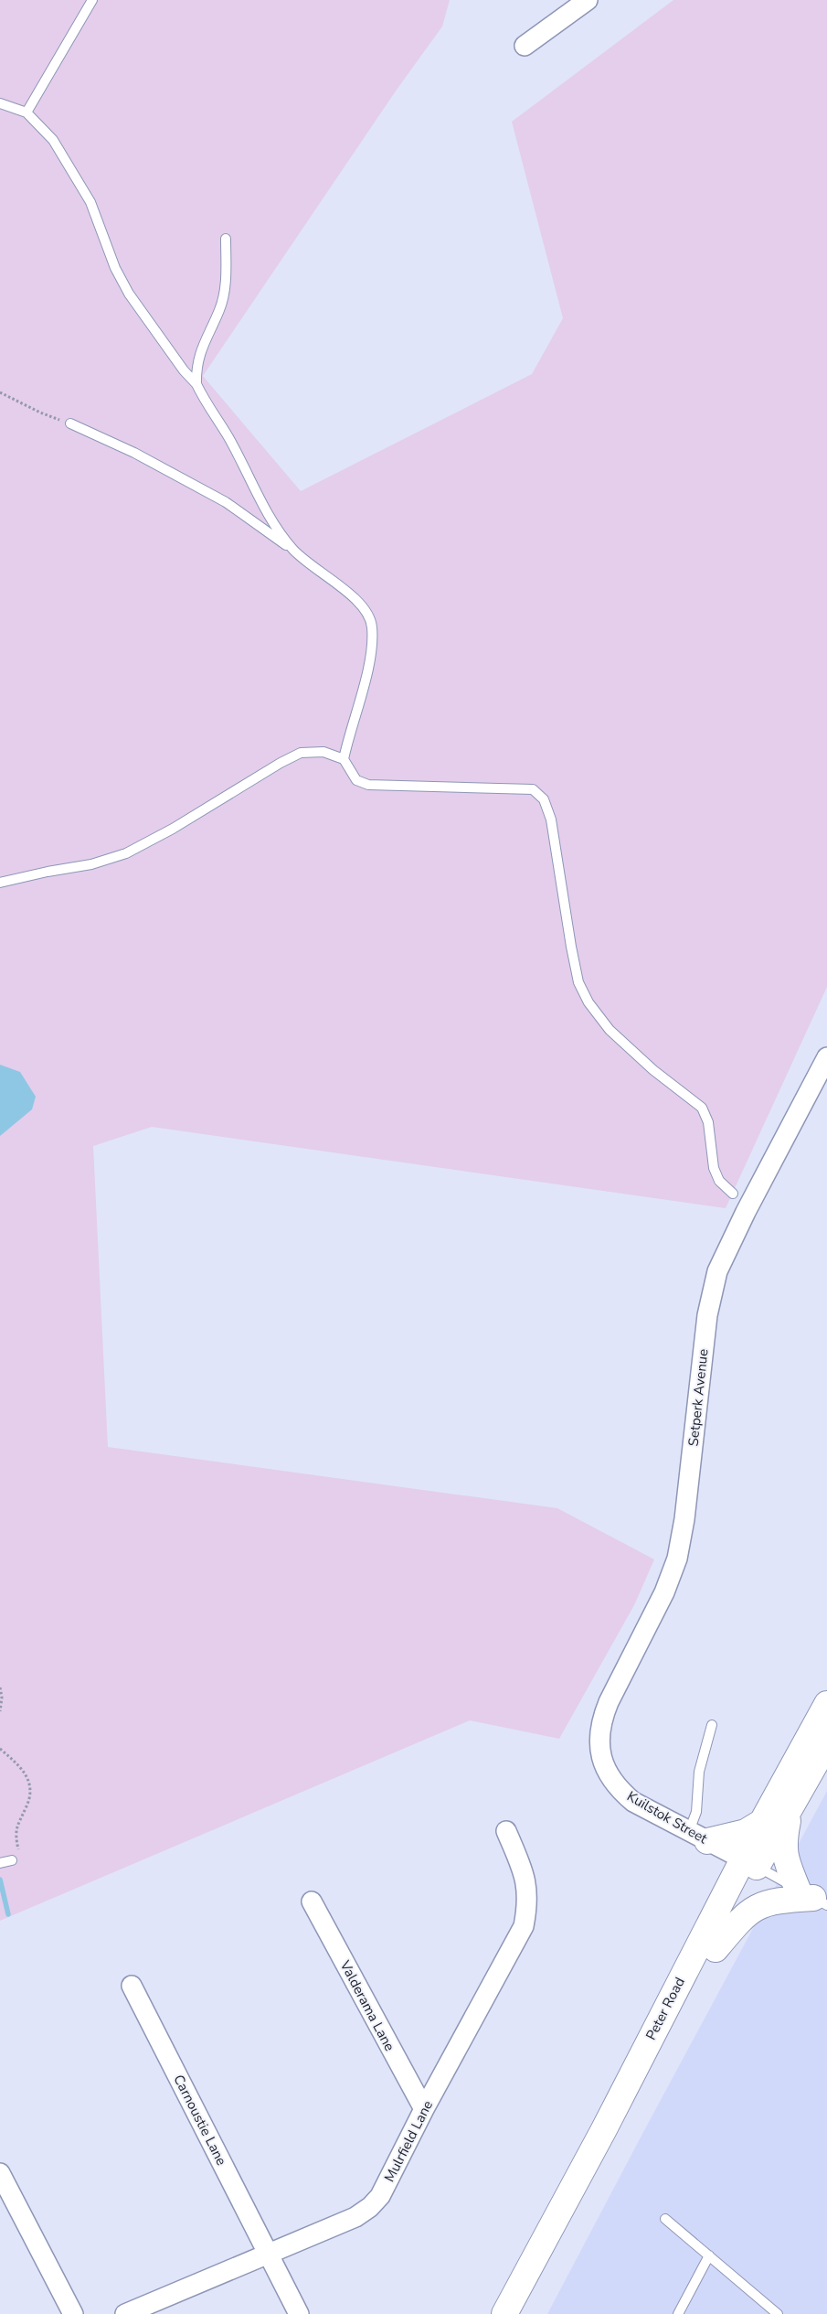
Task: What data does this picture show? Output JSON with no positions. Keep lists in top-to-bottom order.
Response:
{
  "streets": {
    "main road": ["Peter Road"],
    "street": [
      "Setperk Avenue",
      "Kuilstok Street",
      "Valderama Lane",
      "Carnoustie Lane",
      "Mulrfield Lane"
    ]
  },
  "crossings": [
    ["Setperk Avenue", "Kuilstok Street"],
    ["Kuilstok Street", "Peter Road"],
    ["Valderama Lane", "Mulrfield Lane"],
    ["Carnoustie Lane", "Mulrfield Lane"]
  ]
}
